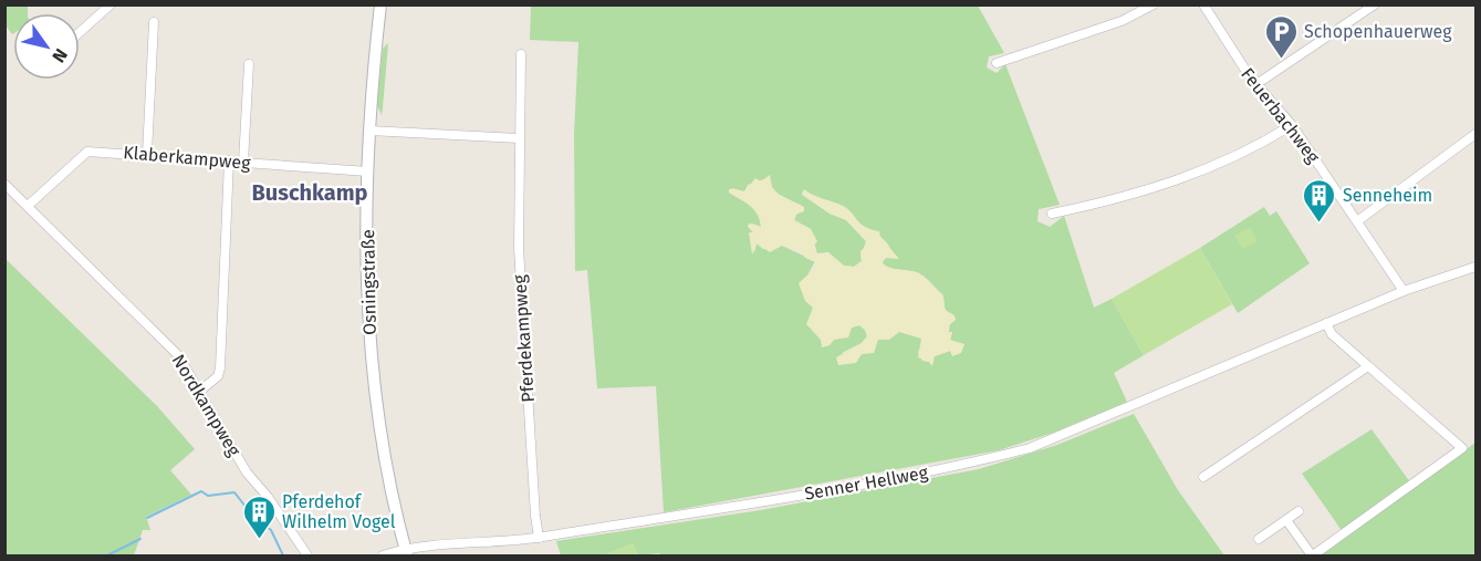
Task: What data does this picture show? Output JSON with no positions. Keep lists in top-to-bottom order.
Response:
{
  "streets": {
    "main road": ["Osningstraße"],
    "street": [
      "Feuerbachweg",
      "Klaberkampweg",
      "Pferdekampweg",
      "Nordkampweg",
      "Senner Hellweg"
    ]
  },
  "crossings": [
    ["Feuerbachweg", "Senner Hellweg"],
    ["Klaberkampweg", "Osningstraße"],
    ["Klaberkampweg", "Nordkampweg"],
    ["Osningstraße", "Senner Hellweg"],
    ["Pferdekampweg", "Senner Hellweg"]
  ],
  "districts": ["Buschkamp"],
  "places": {
    "parking": ["Schopenhauerweg"],
    "building": ["Senneheim", "Pferdehof Wilhelm Vogel"]
  },
  "north": "bottom right"
}
